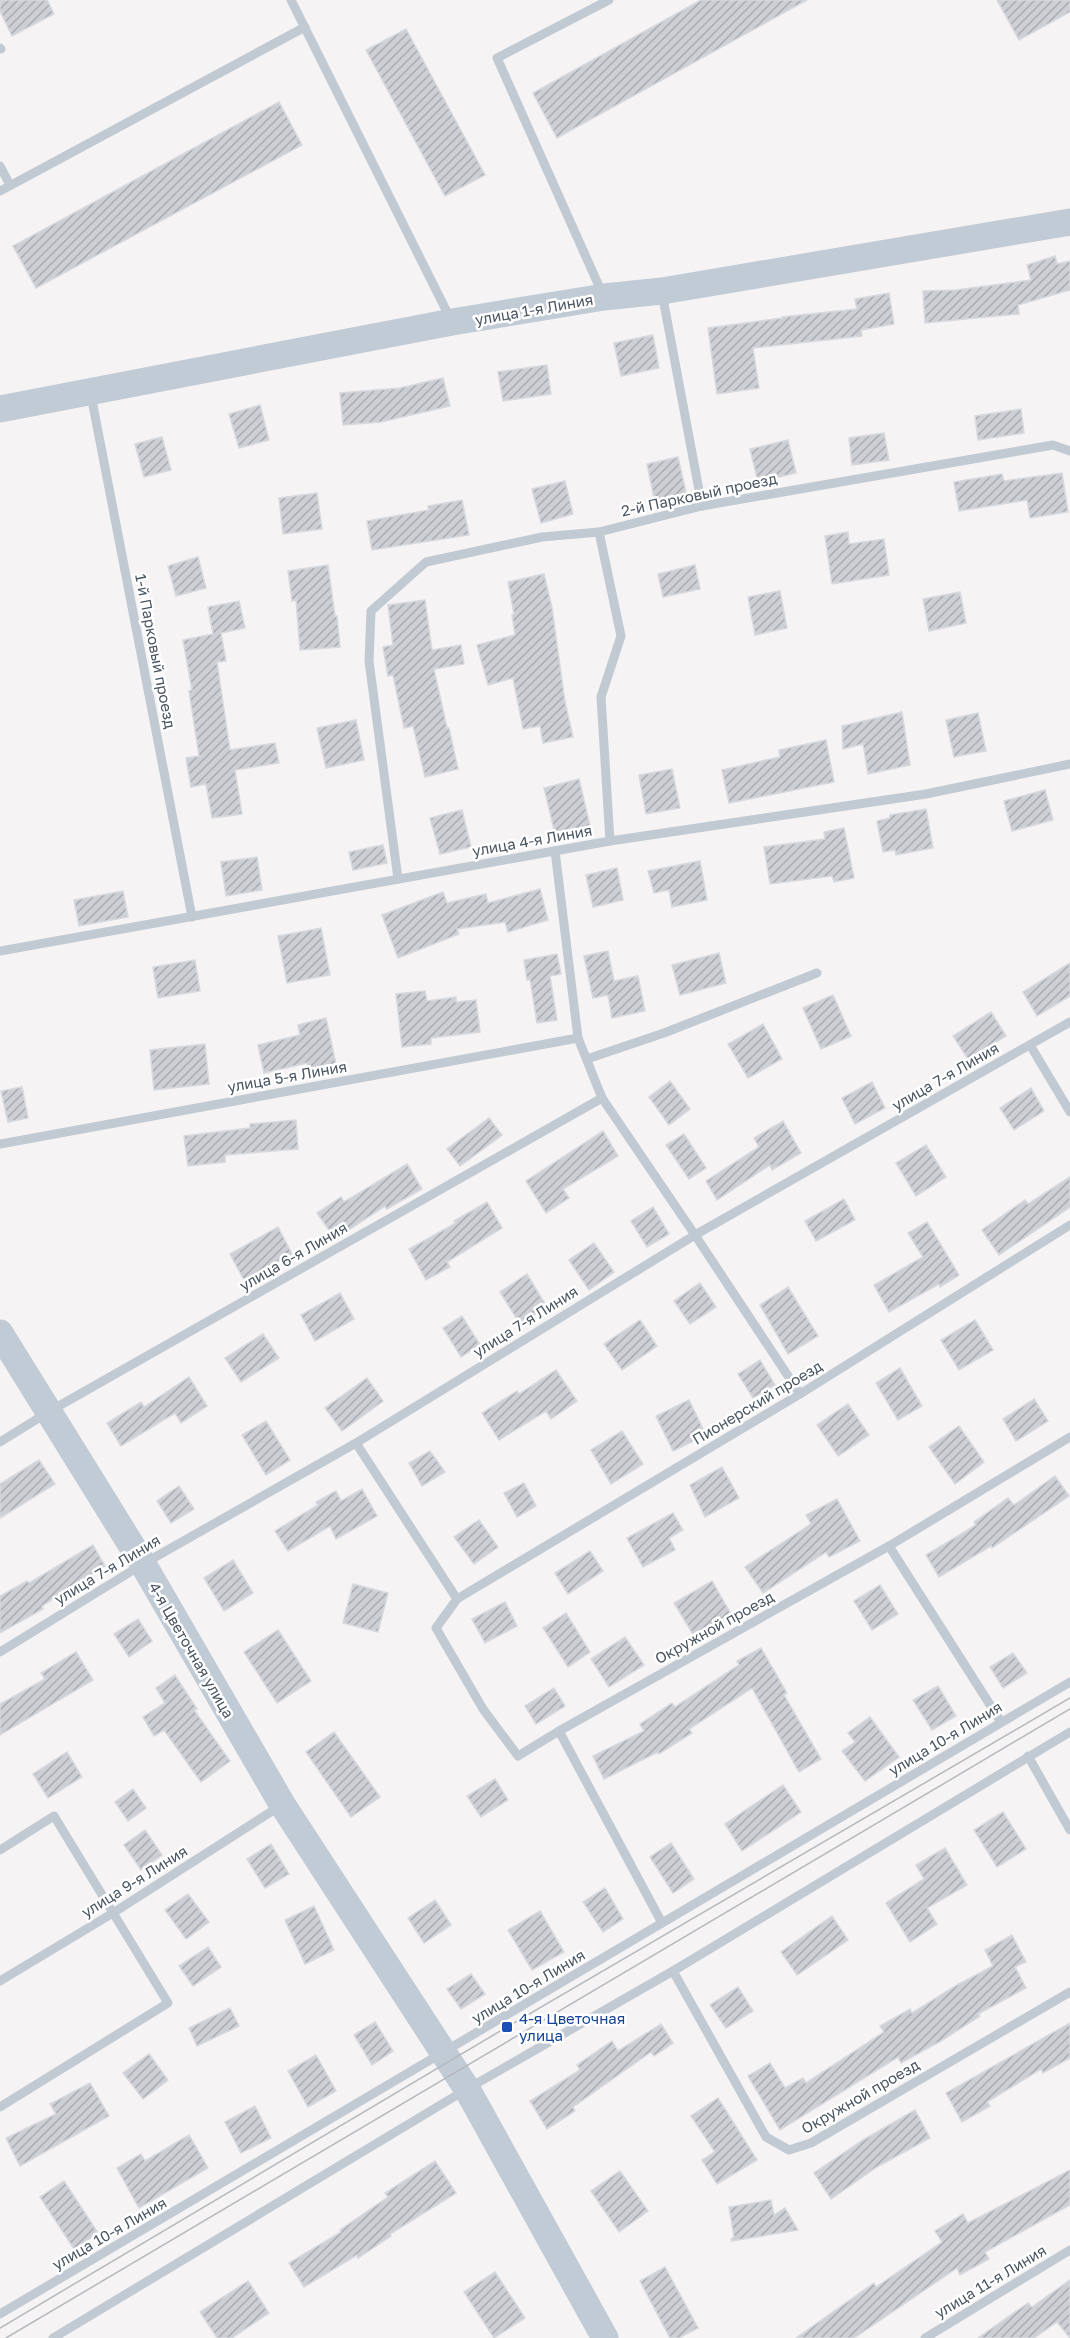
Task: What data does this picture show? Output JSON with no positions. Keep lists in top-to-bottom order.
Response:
{
  "streets": {
    "street": ["улица 1-я Линия", "4-я Цветочная улица"],
    "lane": [
      "2-й Парковый проезд",
      "1-й Парковый проезд",
      "улица 4-я Линия",
      "улица 5-я Линия",
      "улица 7-я Линия",
      "улица 6-я Линия",
      "Пионерский проезд",
      "Окружной проезд",
      "улица 10-я Линия",
      "улица 9-я Линия",
      "улица 11-я Линия"
    ]
  },
  "crossings": [
    ["улица 1-я Линия", "1-й Парковый проезд"],
    ["2-й Парковый проезд", "улица 4-я Линия"],
    ["1-й Парковый проезд", "улица 4-я Линия"],
    ["улица 7-я Линия", "4-я Цветочная улица"],
    ["улица 6-я Линия", "4-я Цветочная улица"],
    ["Пионерский проезд", "Окружной проезд"],
    ["4-я Цветочная улица", "улица 10-я Линия"],
    ["4-я Цветочная улица", "улица 9-я Линия"]
  ],
  "places": {
    "transit": ["4-я Цветочная улица"]
  }
}
